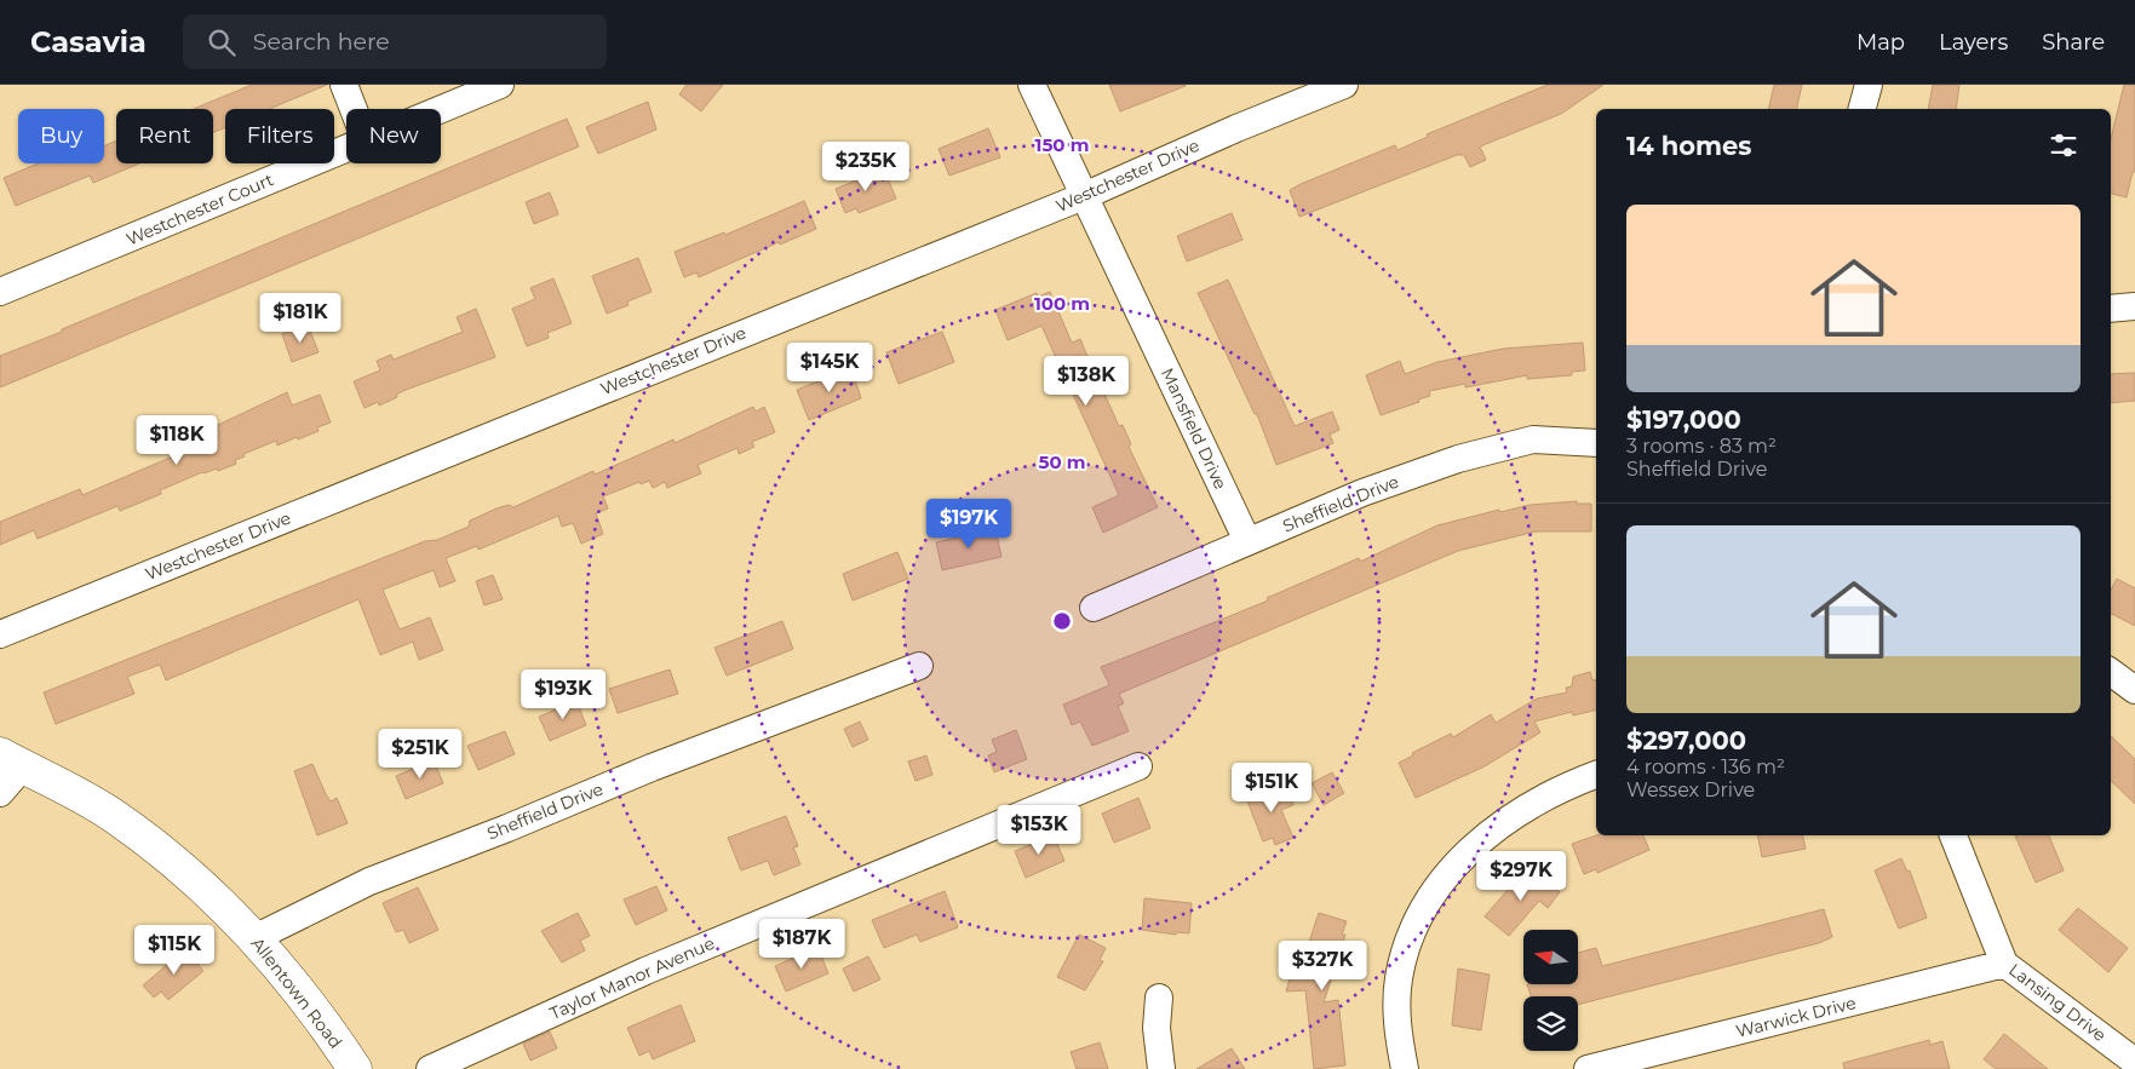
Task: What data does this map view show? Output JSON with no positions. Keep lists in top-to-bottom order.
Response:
{
  "streets": {
    "main road": ["Allentown Road"],
    "street": [
      "Westchester Drive",
      "Westchester Court",
      "Mansfield Drive",
      "Sheffield Drive",
      "Taylor Manor Avenue",
      "Lansing Drive",
      "Warwick Drive"
    ]
  },
  "crossings": [
    ["Westchester Drive", "Mansfield Drive"],
    ["Mansfield Drive", "Sheffield Drive"],
    ["Sheffield Drive", "Allentown Road"],
    ["Lansing Drive", "Warwick Drive"]
  ],
  "north": "left",
  "page": {
    "header": "Casavia",
    "search": "Search here",
    "nav": ["Map", "Layers", "Share"],
    "chip": [
      "Buy",
      "Rent",
      "Filters",
      "New"
    ],
    "heading": "14 homes",
    "price": [
      "$235K",
      "$181K",
      "$145K",
      "$138K",
      "$118K",
      "$197K",
      "$193K",
      "$251K",
      "$151K",
      "$153K",
      "$297K",
      "$187K",
      "$115K",
      "$327K"
    ],
    "list": [
      {
        "name": "$197,000",
        "note": "3 rooms · 83 m² · Sheffield Drive"
      },
      {
        "name": "$297,000",
        "note": "4 rooms · 136 m² · Wessex Drive"
      }
    ]
  },
  "rings": ["150 m", "100 m", "50 m"]
}
